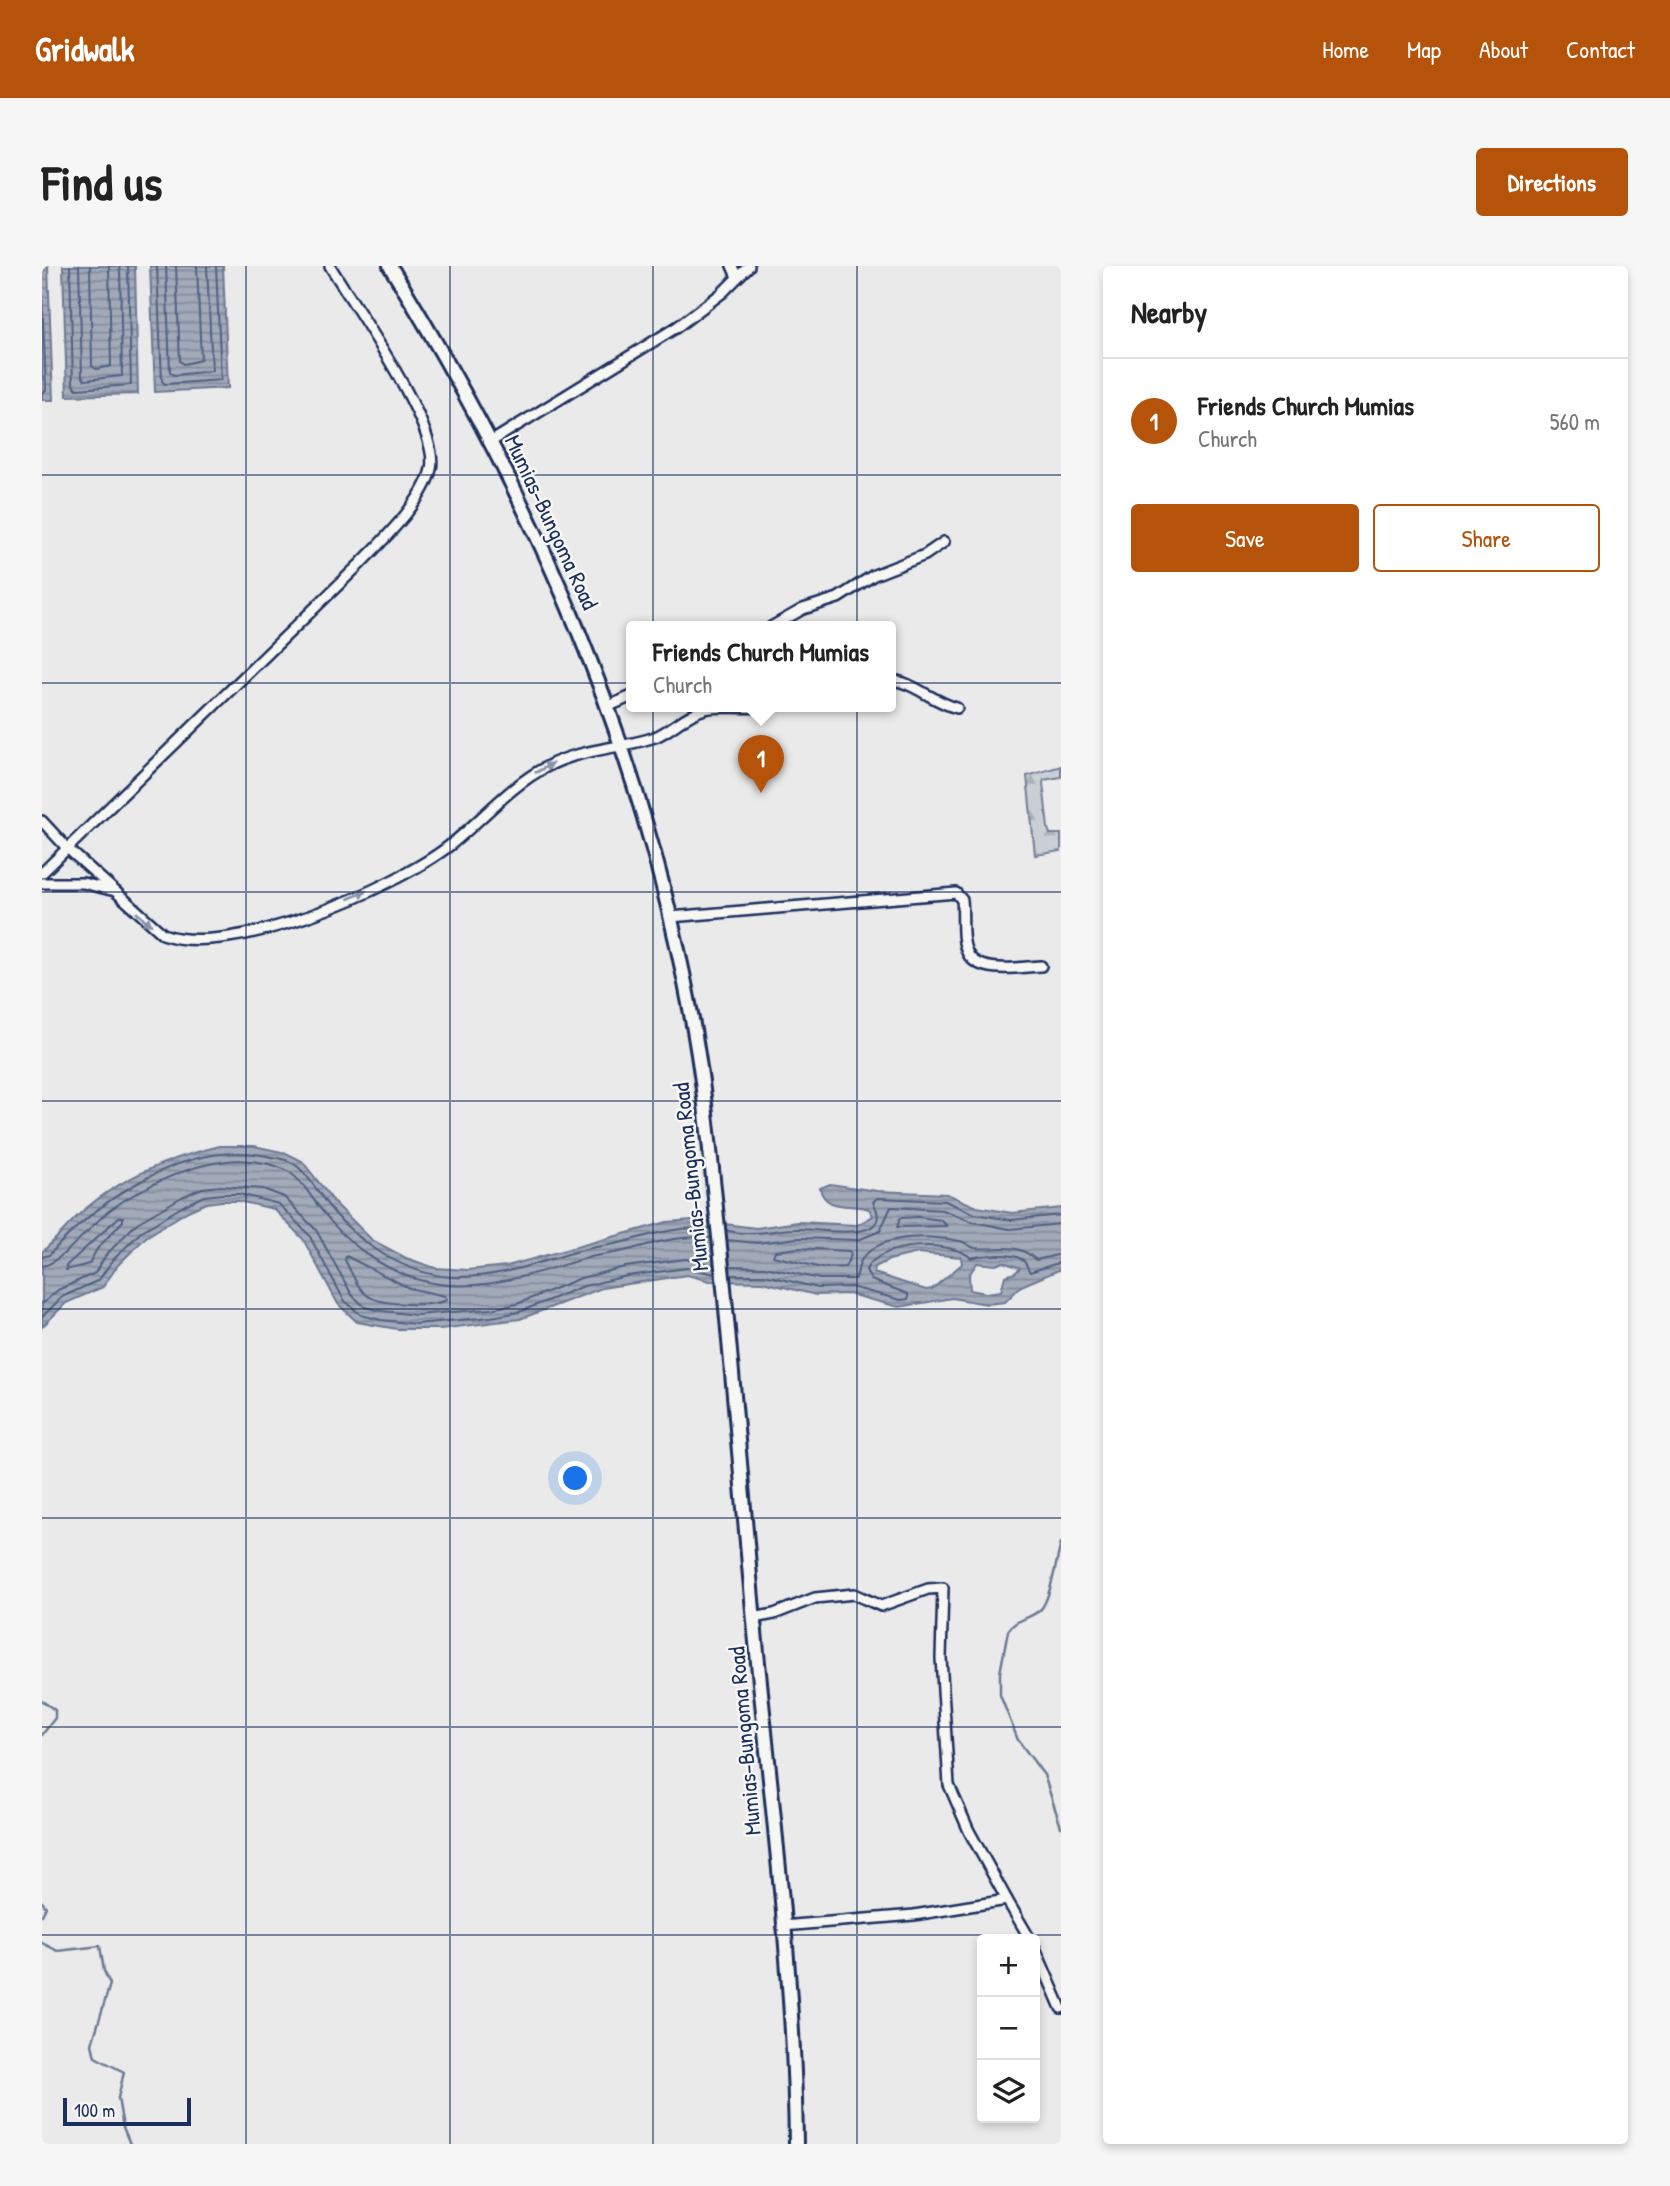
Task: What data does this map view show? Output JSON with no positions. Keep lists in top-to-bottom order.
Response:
{
  "streets": {
    "highway": ["Mumias-Bungoma Road"]
  },
  "scale_bar": "100 m",
  "page": {
    "header": "Gridwalk",
    "nav": [
      "Home",
      "Map",
      "About",
      "Contact"
    ],
    "buttons": [
      "Directions",
      ["Save", "Share"]
    ],
    "title": "Find us",
    "heading": "Nearby",
    "list": [
      {
        "mark": "1",
        "name": "Friends Church Mumias",
        "note": "Church",
        "value": "560 m"
      }
    ],
    "popup": ["Friends Church Mumias", "Church"],
    "pins": "1",
    "map_buttons": ["+", "−"],
    "scale": "100 m"
  }
}
